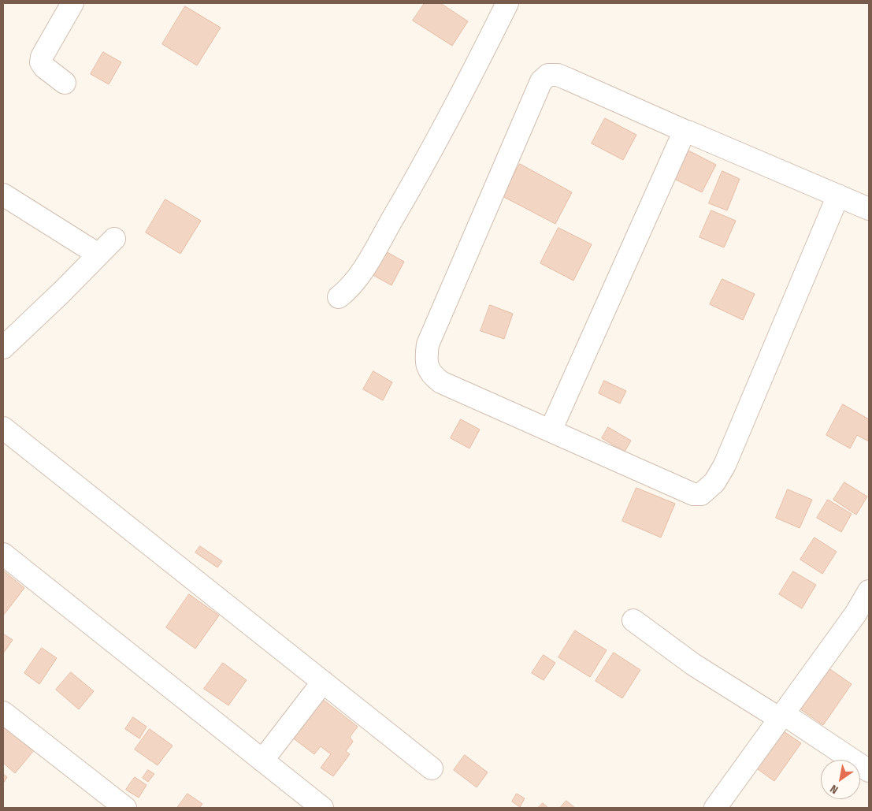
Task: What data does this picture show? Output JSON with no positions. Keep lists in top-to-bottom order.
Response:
{
  "north": "bottom left"
}
